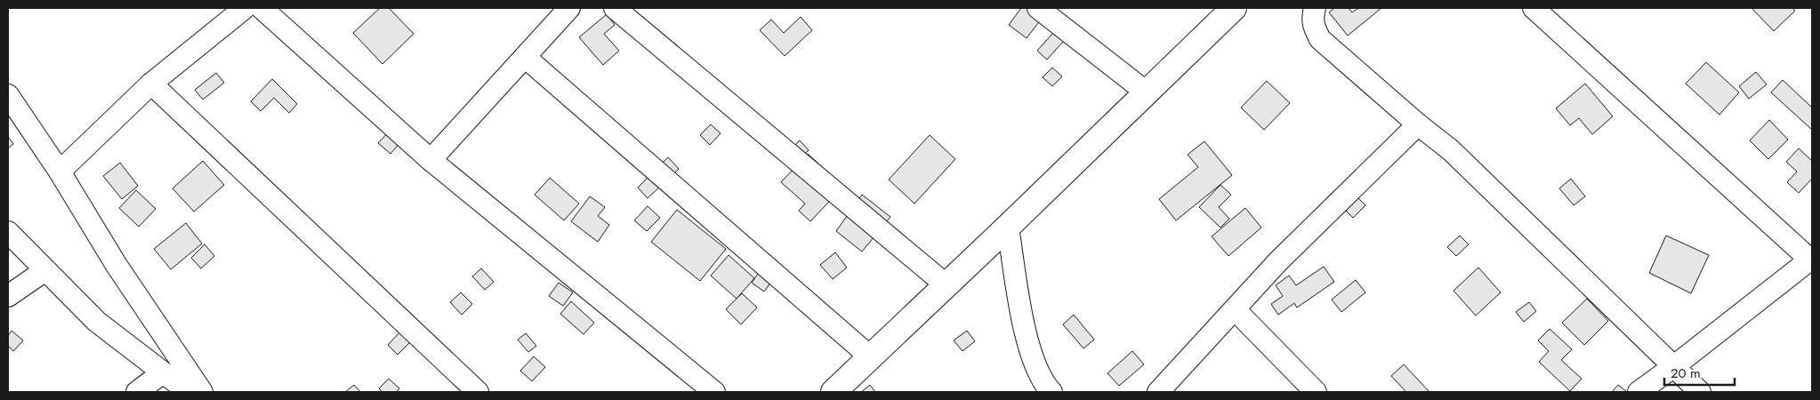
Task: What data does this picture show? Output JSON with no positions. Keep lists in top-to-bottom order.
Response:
{
  "scale_bar": "20 m"
}
